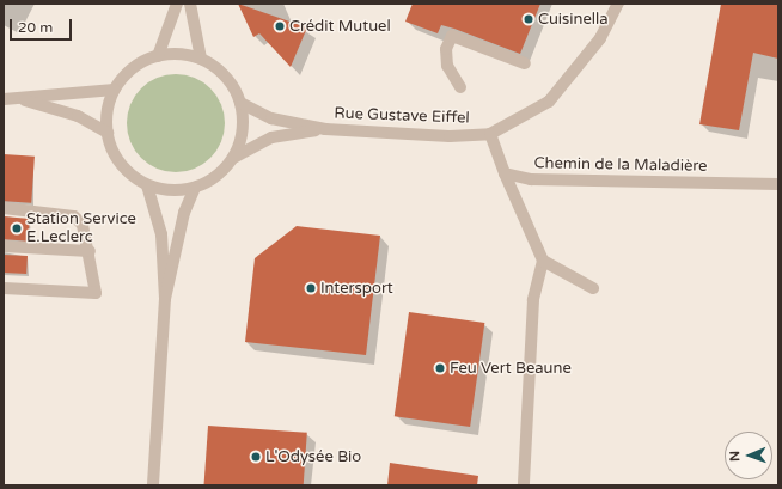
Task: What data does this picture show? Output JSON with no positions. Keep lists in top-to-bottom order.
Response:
{
  "streets": {
    "street": ["Rue Gustave Eiffel", "Chemin de la Maladière"]
  },
  "places": [
    "Cuisinella",
    "Crédit Mutuel",
    "Station Service E.Leclerc",
    "Intersport",
    "Feu Vert Beaune",
    "L'Odysée Bio"
  ],
  "scale_bar": "20 m",
  "north": "left"
}
